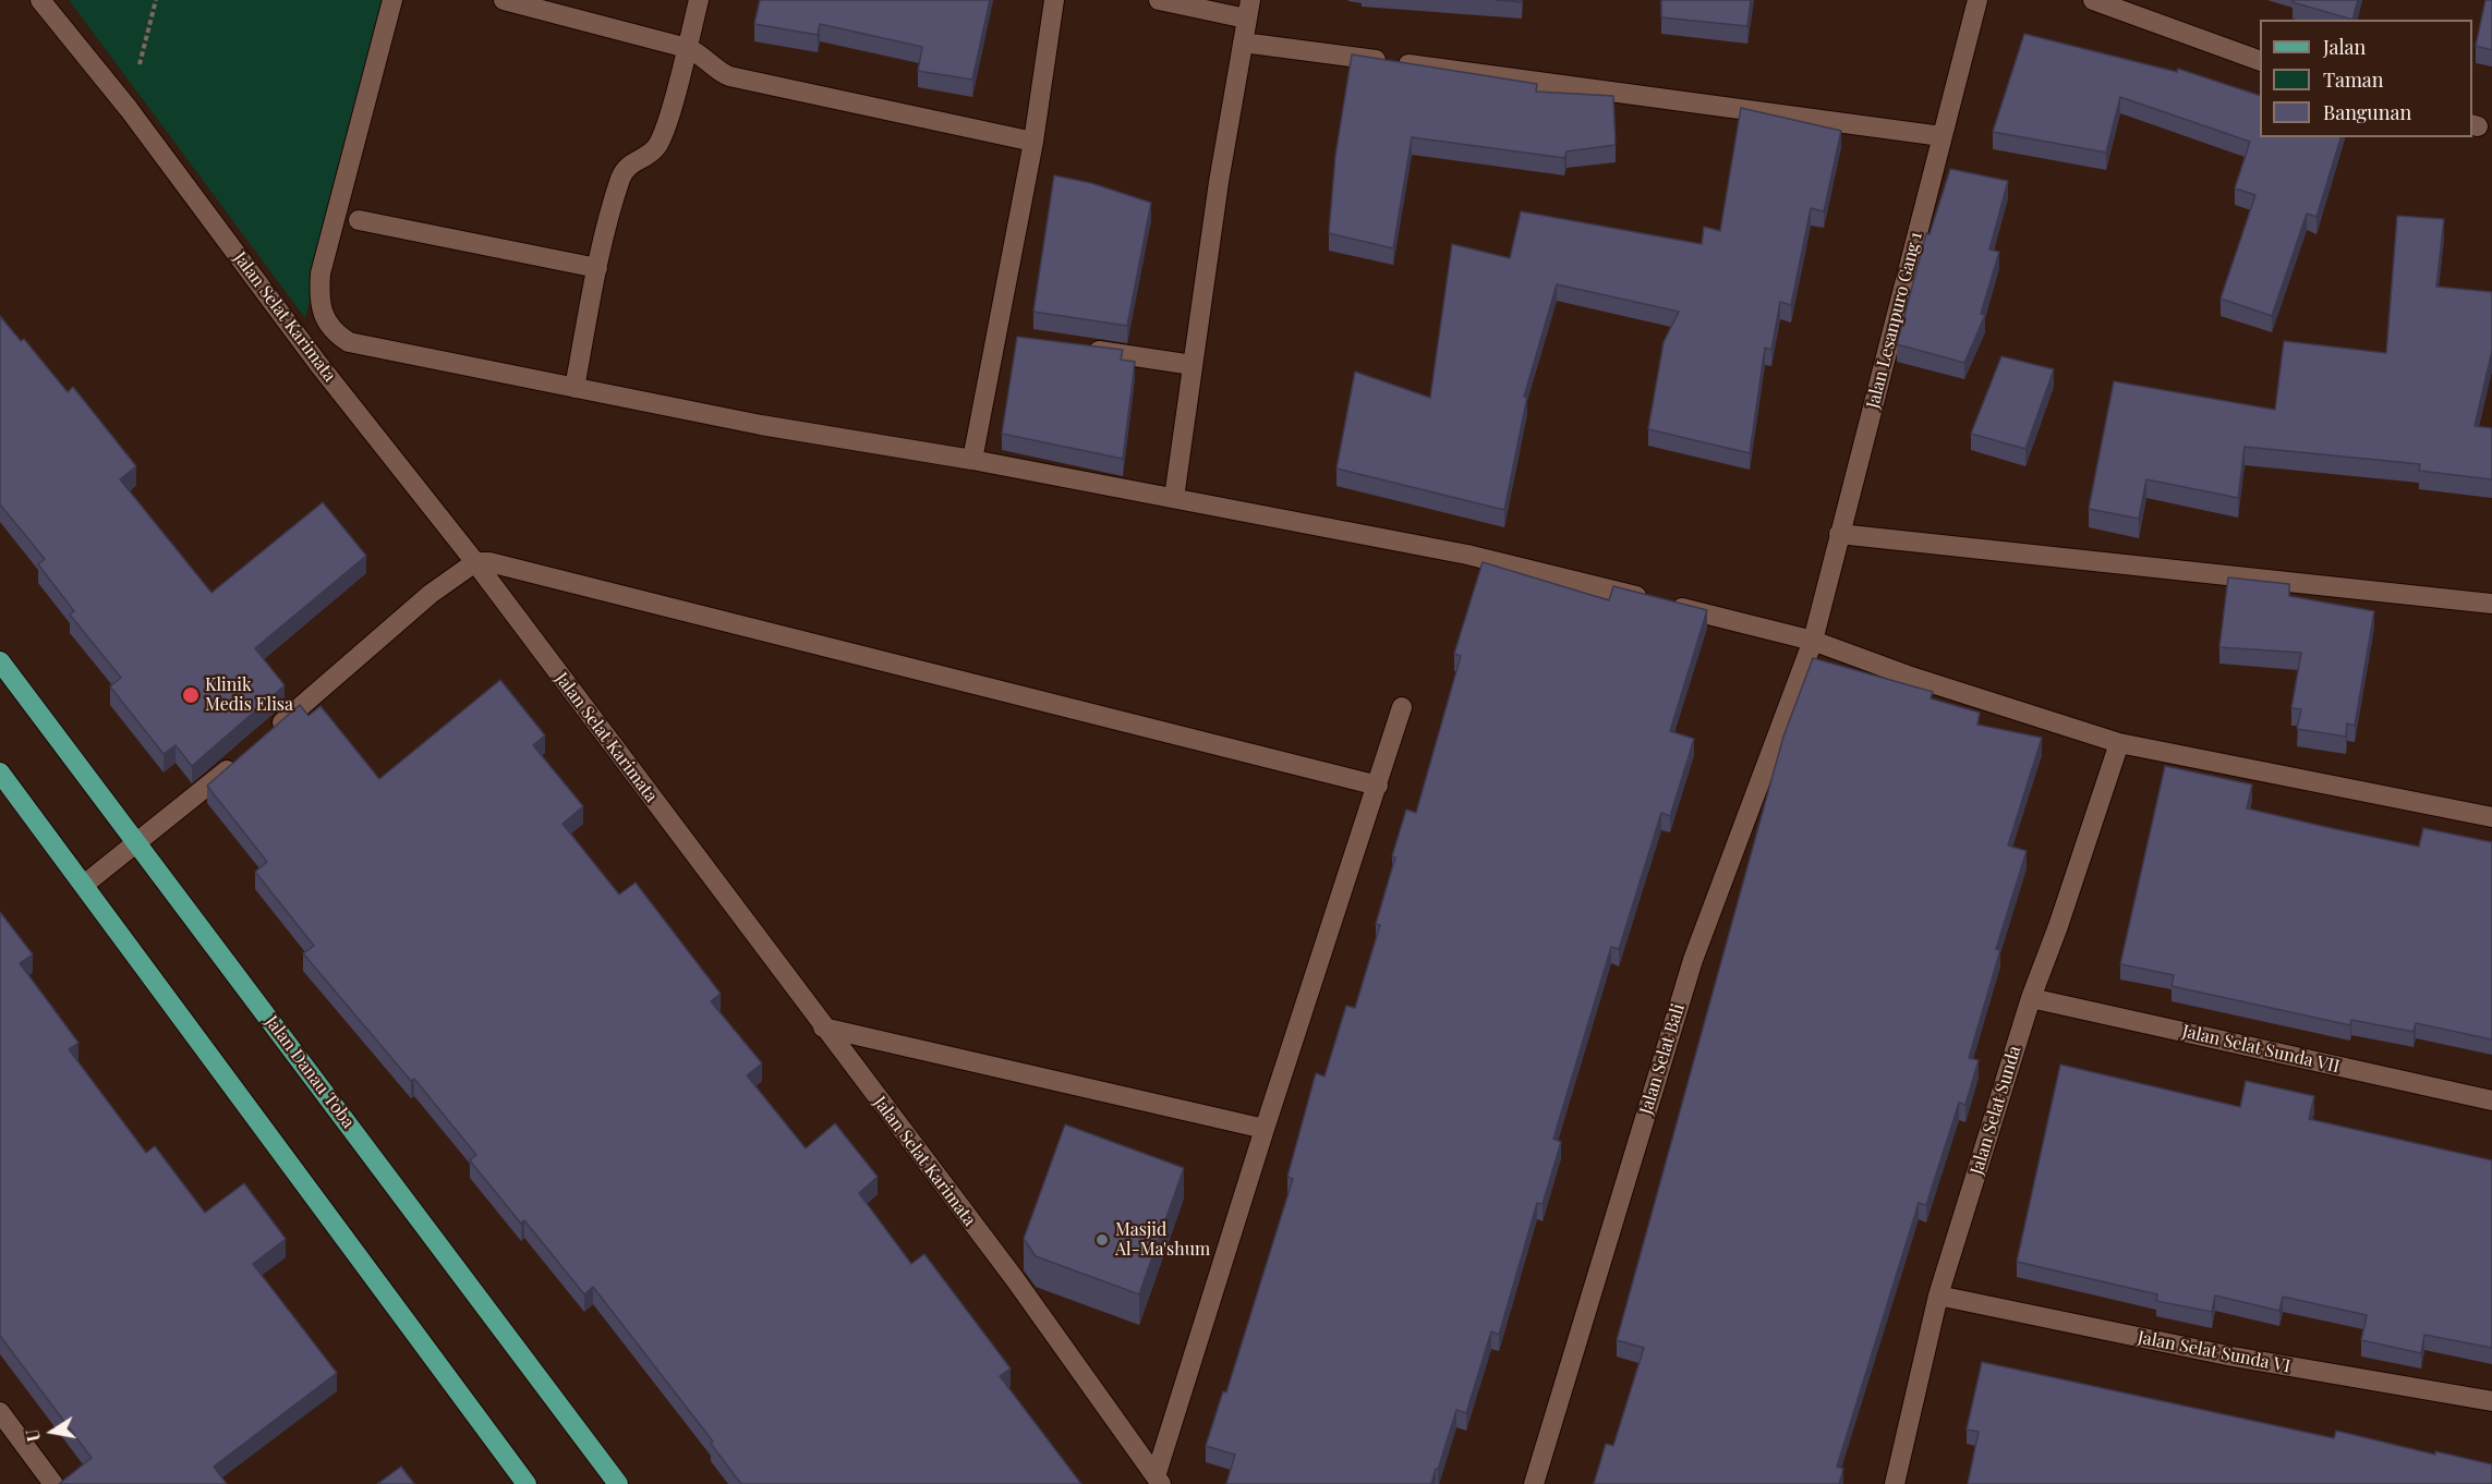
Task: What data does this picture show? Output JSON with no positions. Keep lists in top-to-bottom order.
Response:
{
  "streets": {
    "main road": ["Jalan Danau Toba"],
    "street": [
      "Jalan Selat Karimata",
      "Jalan Lesanpuro Gang 1",
      "Jalan Selat Sunda VII",
      "Jalan Selat Bali",
      "Jalan Selat Sunda",
      "Jalan Selat Sunda VI"
    ]
  },
  "crossings": [
    ["Jalan Lesanpuro Gang 1", "Jalan Selat Bali"],
    ["Jalan Selat Sunda VII", "Jalan Selat Sunda"],
    ["Jalan Selat Sunda", "Jalan Selat Sunda VI"]
  ],
  "places": ["Klinik Medis Elisa", "Masjid Al-Ma'shum"],
  "legend": ["Jalan", "Taman", "Bangunan"],
  "north": "left"
}
